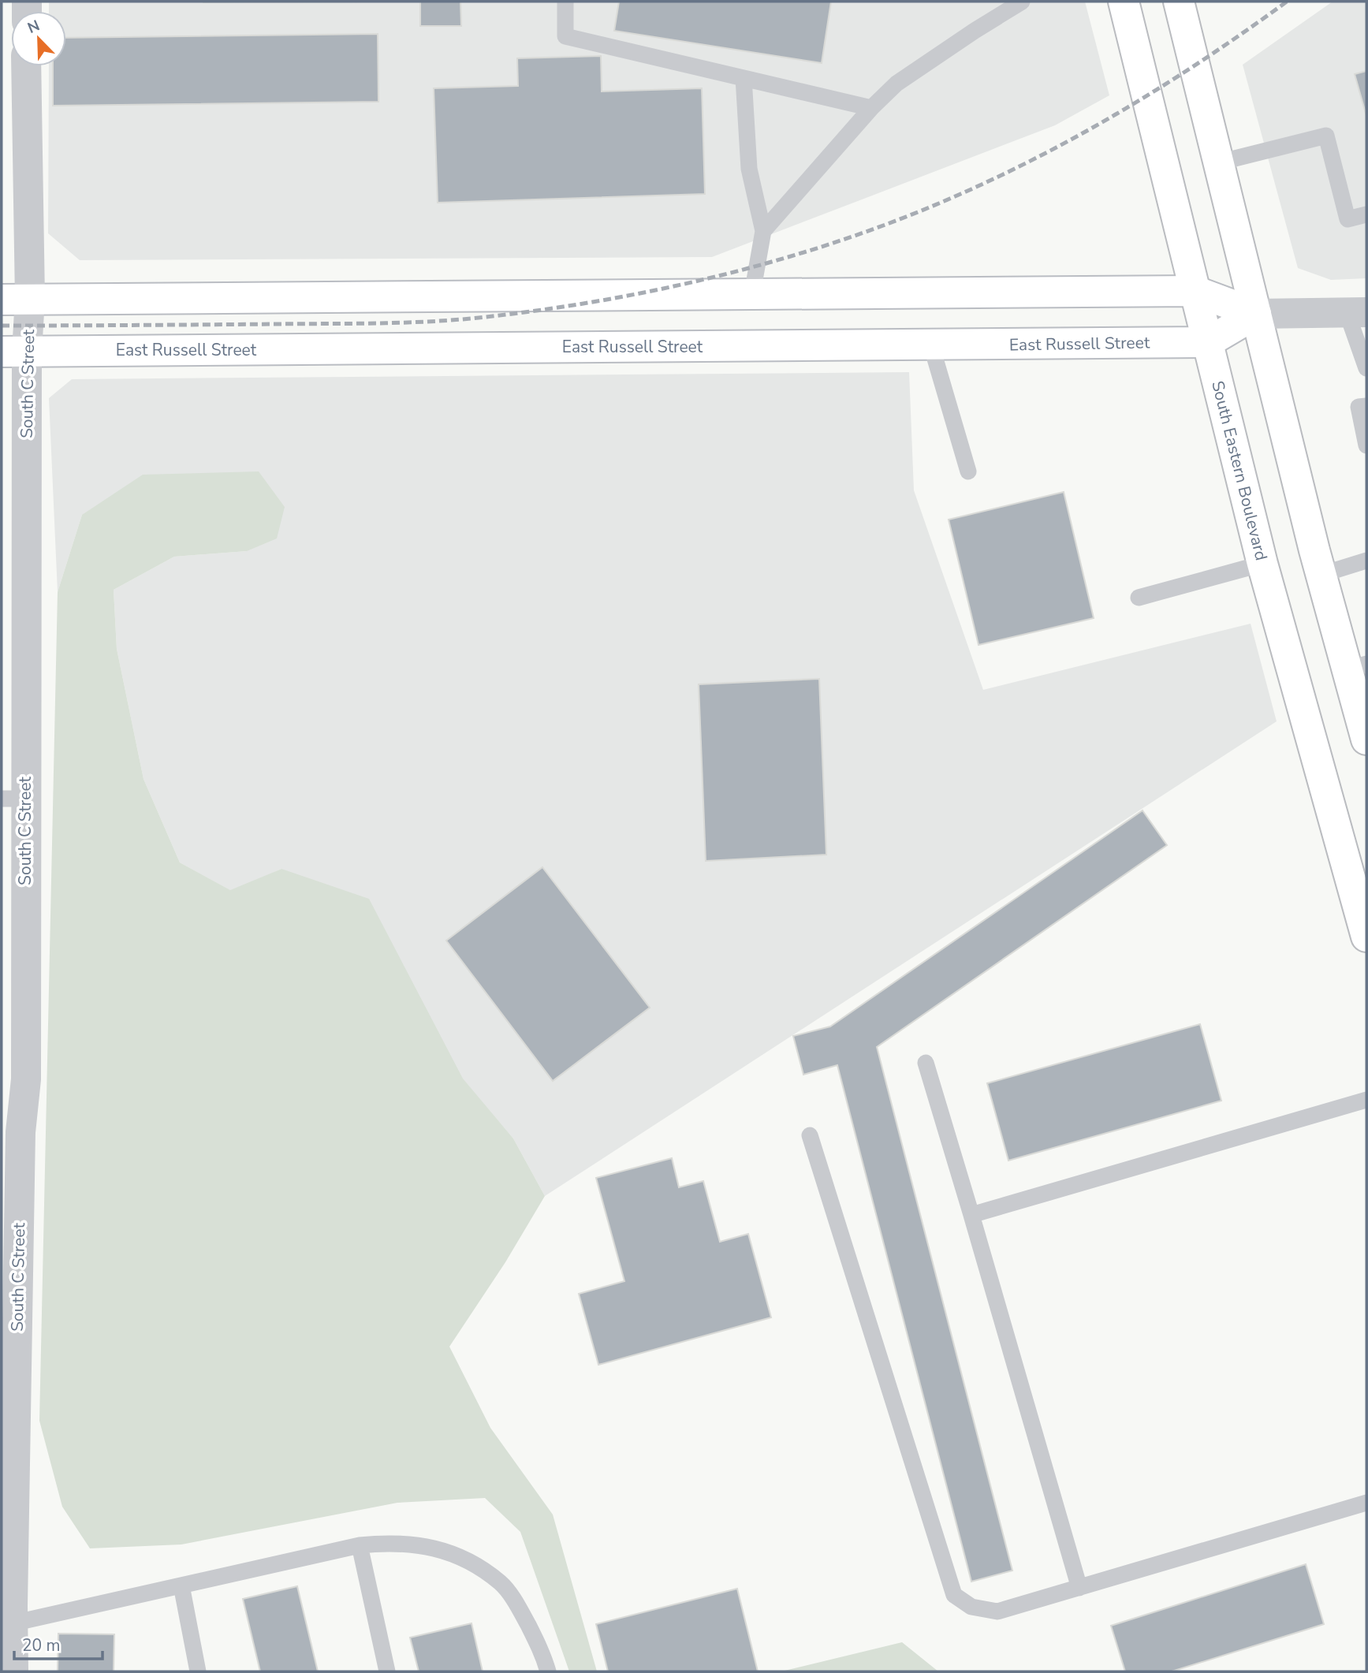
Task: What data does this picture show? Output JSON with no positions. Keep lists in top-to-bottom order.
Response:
{
  "streets": {
    "main road": ["East Russell Street", "South Eastern Boulevard"],
    "street": ["South C Street"]
  },
  "crossings": [
    ["East Russell Street", "South C Street"],
    ["East Russell Street", "South Eastern Boulevard"]
  ],
  "scale_bar": "20 m",
  "north": "top left"
}
